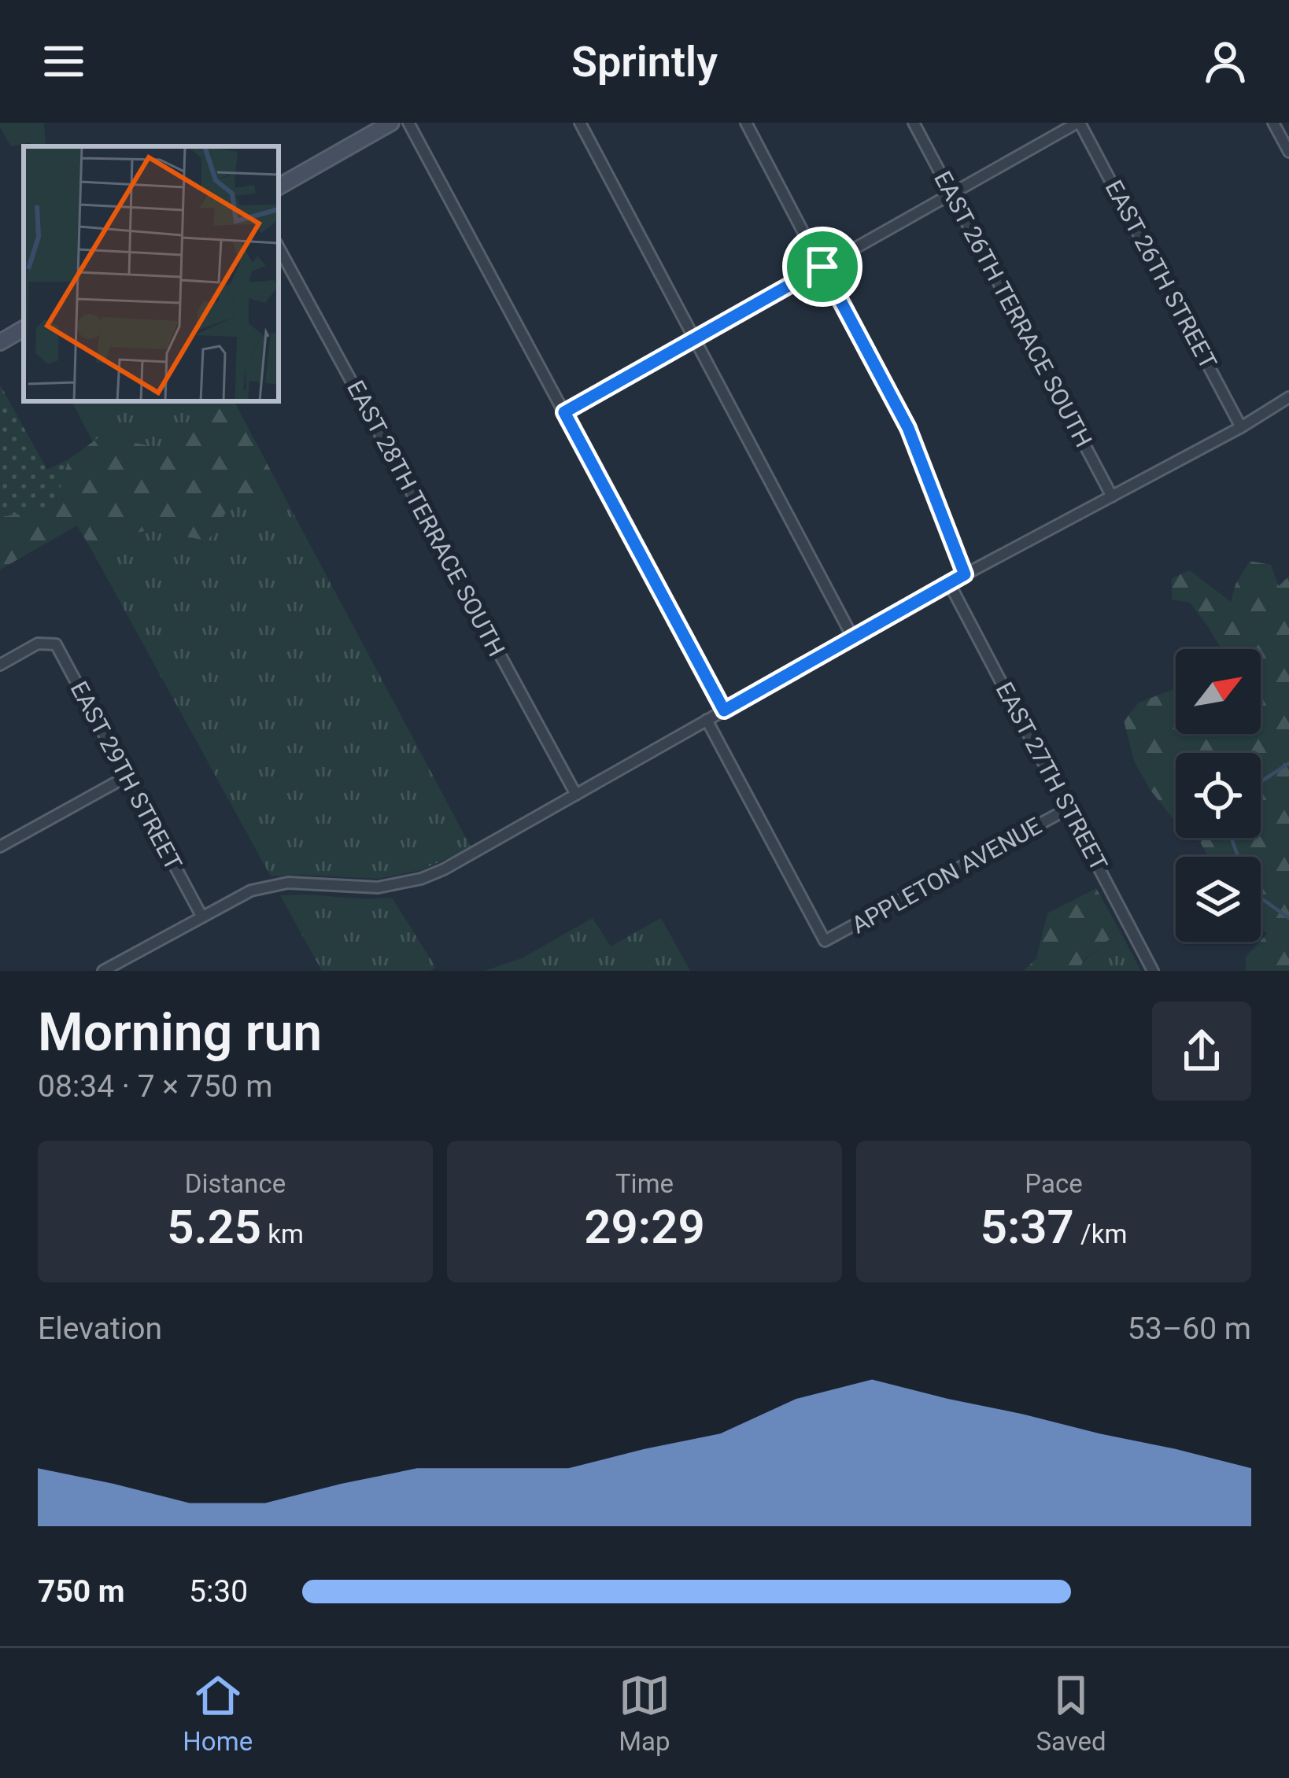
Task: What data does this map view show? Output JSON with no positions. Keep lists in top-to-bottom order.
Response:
{
  "streets": {
    "street": [
      "EAST 26TH STREET",
      "EAST 26TH TERRACE SOUTH",
      "EAST 28TH TERRACE SOUTH",
      "EAST 29TH STREET",
      "EAST 27TH STREET",
      "APPLETON AVENUE"
    ]
  },
  "crossings": [
    ["EAST 27TH STREET", "APPLETON AVENUE"]
  ],
  "north": "top right",
  "page": {
    "header": "Sprintly",
    "heading": ["Morning run", "08:34 · 7 × 750 m"],
    "stats": [
      ["Distance", "5.25 km"],
      ["Time", "29:29"],
      ["Pace", "5:37 /km"]
    ],
    "chart": ["Elevation", "53–60 m"],
    "list": [
      {
        "name": "750 m",
        "note": "5:30"
      }
    ],
    "tabs": ["Home", "Map", "Saved"]
  }
}
